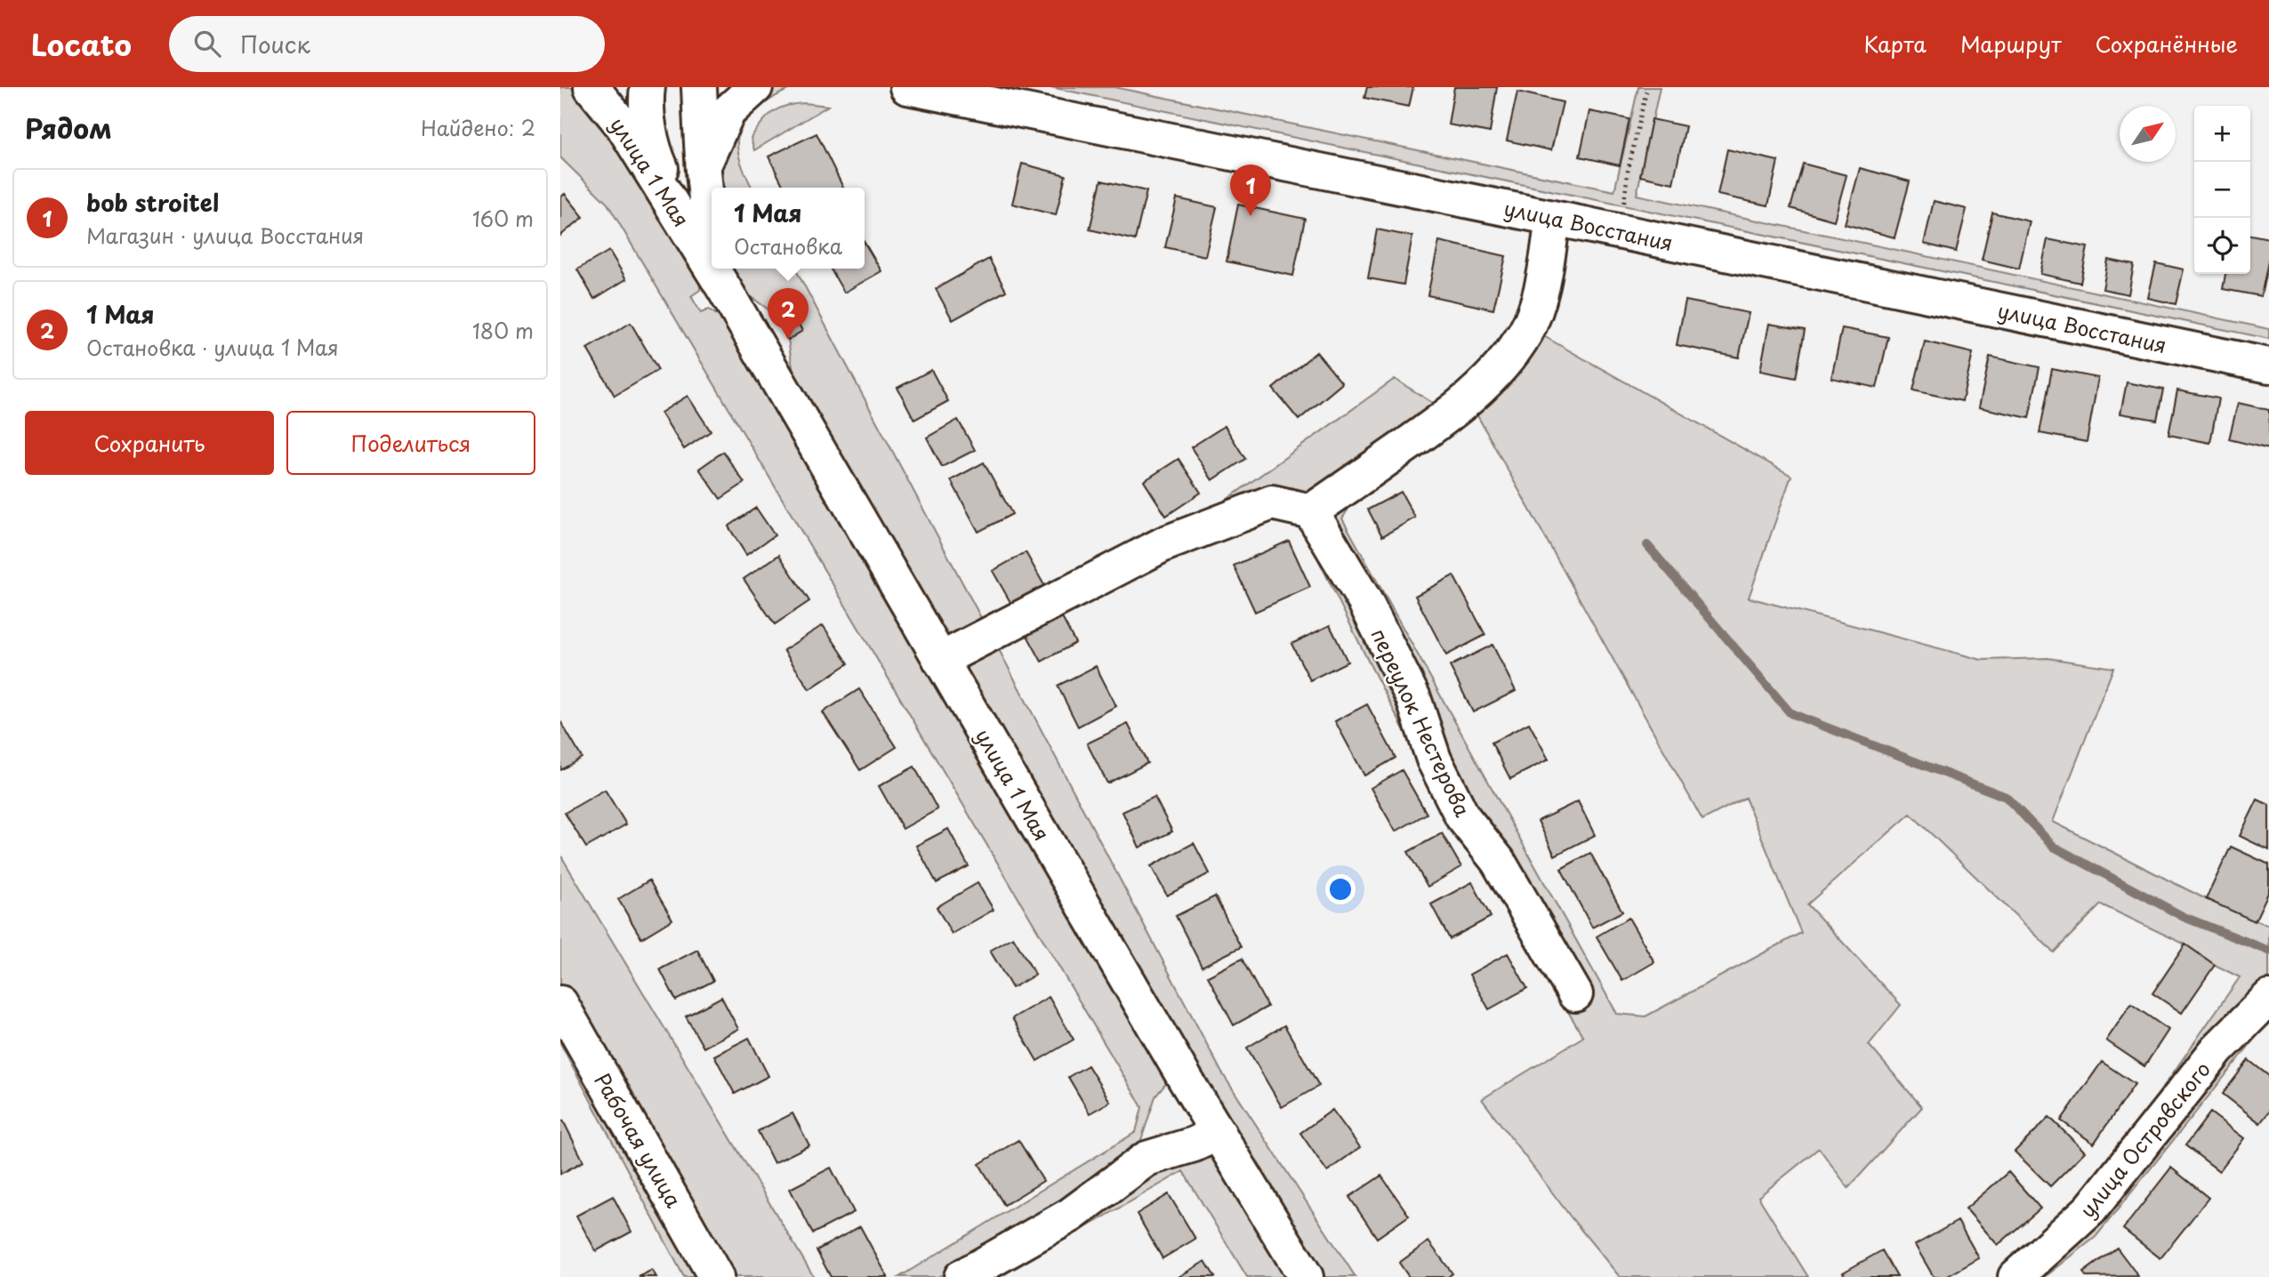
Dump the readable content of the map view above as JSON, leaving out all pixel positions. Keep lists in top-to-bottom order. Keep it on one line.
{"streets":{"street":["улица 1 Мая","улица Восстания","переулок Нестерова","улица Островского","Рабочая улица"]},"north":"top right","page":{"header":"Locato","search":"Поиск","nav":["Карта","Маршрут","Сохранённые"],"heading":["Рядом","Найдено: 2"],"map_buttons":["+","−"],"pins":["1","2"],"list":[{"mark":"1","name":"bob stroitel","note":"Магазин · улица Восстания","value":"160 m"},{"mark":"2","name":"1 Мая","note":"Остановка · улица 1 Мая","value":"180 m"}],"popup":["1 Мая","Остановка"],"buttons":["Сохранить","Поделиться"]}}
